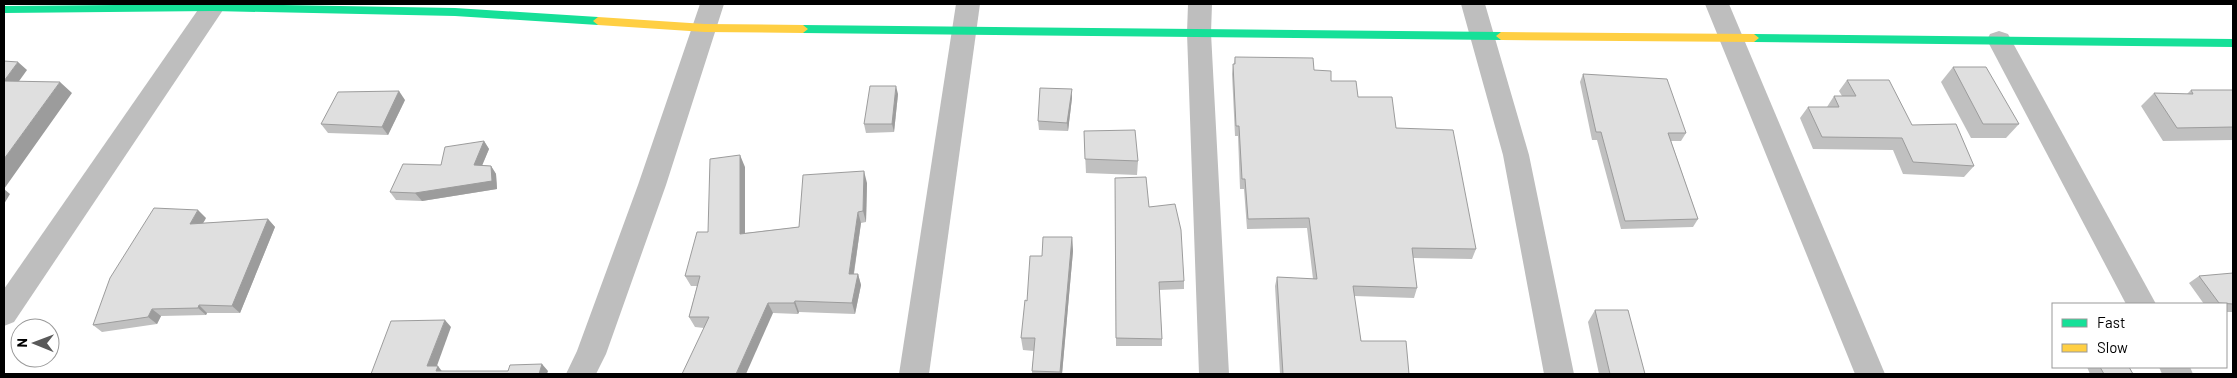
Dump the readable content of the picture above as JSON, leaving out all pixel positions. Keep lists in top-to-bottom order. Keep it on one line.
{"legend":["Fast","Slow"],"north":"left"}
